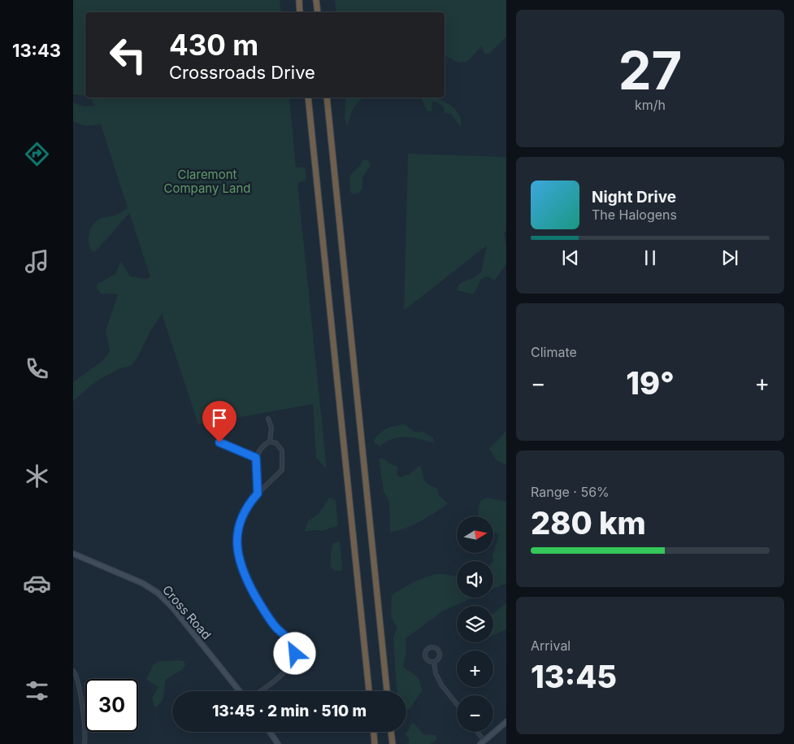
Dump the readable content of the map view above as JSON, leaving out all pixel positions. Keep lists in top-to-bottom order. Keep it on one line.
{"streets":{"street":["Cross Road"]},"parks":["Claremont Company Land"],"north":"right","page":{"tabs":"13:43","tile":[["27","km/h"],"Climate",["Range · 56%","280 km"],["Arrival","13:45"]],"turn":["430 m","Crossroads Drive"],"song":["Night Drive","The Halogens"],"heat":["−","19°","+"],"map_buttons":["+","−"],"limit":"30","trip":"13:45 · 2 min · 510 m"}}
